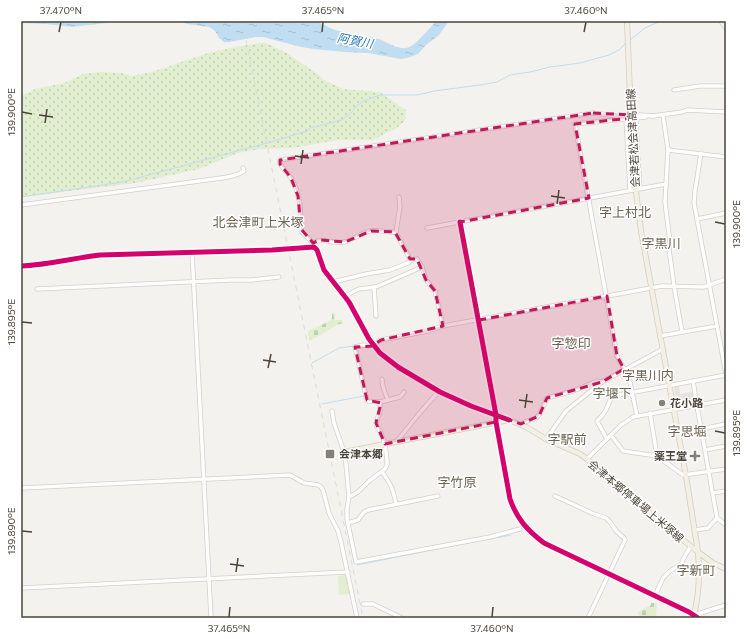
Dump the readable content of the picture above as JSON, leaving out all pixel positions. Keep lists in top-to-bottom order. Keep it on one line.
{"streets":{"main road":["会津若松会津高田線","会津本郷停車場上米塚線"]},"crossings":[["会津若松会津高田線","会津本郷停車場上米塚線"]],"districts":["字上村北","北会津町上米塚","字黒川","字惣印","字黒川内","字堰下","字思堀","字駅前","字竹原","字新町"],"water":["阿賀川"],"places":{"other":["花小路"],"transit":["会津本郷"],"health":["薬王堂"]},"coordinates":["37.470°N","37.465°N","37.460°N","139.900°E","139.895°E","139.890°E"]}
